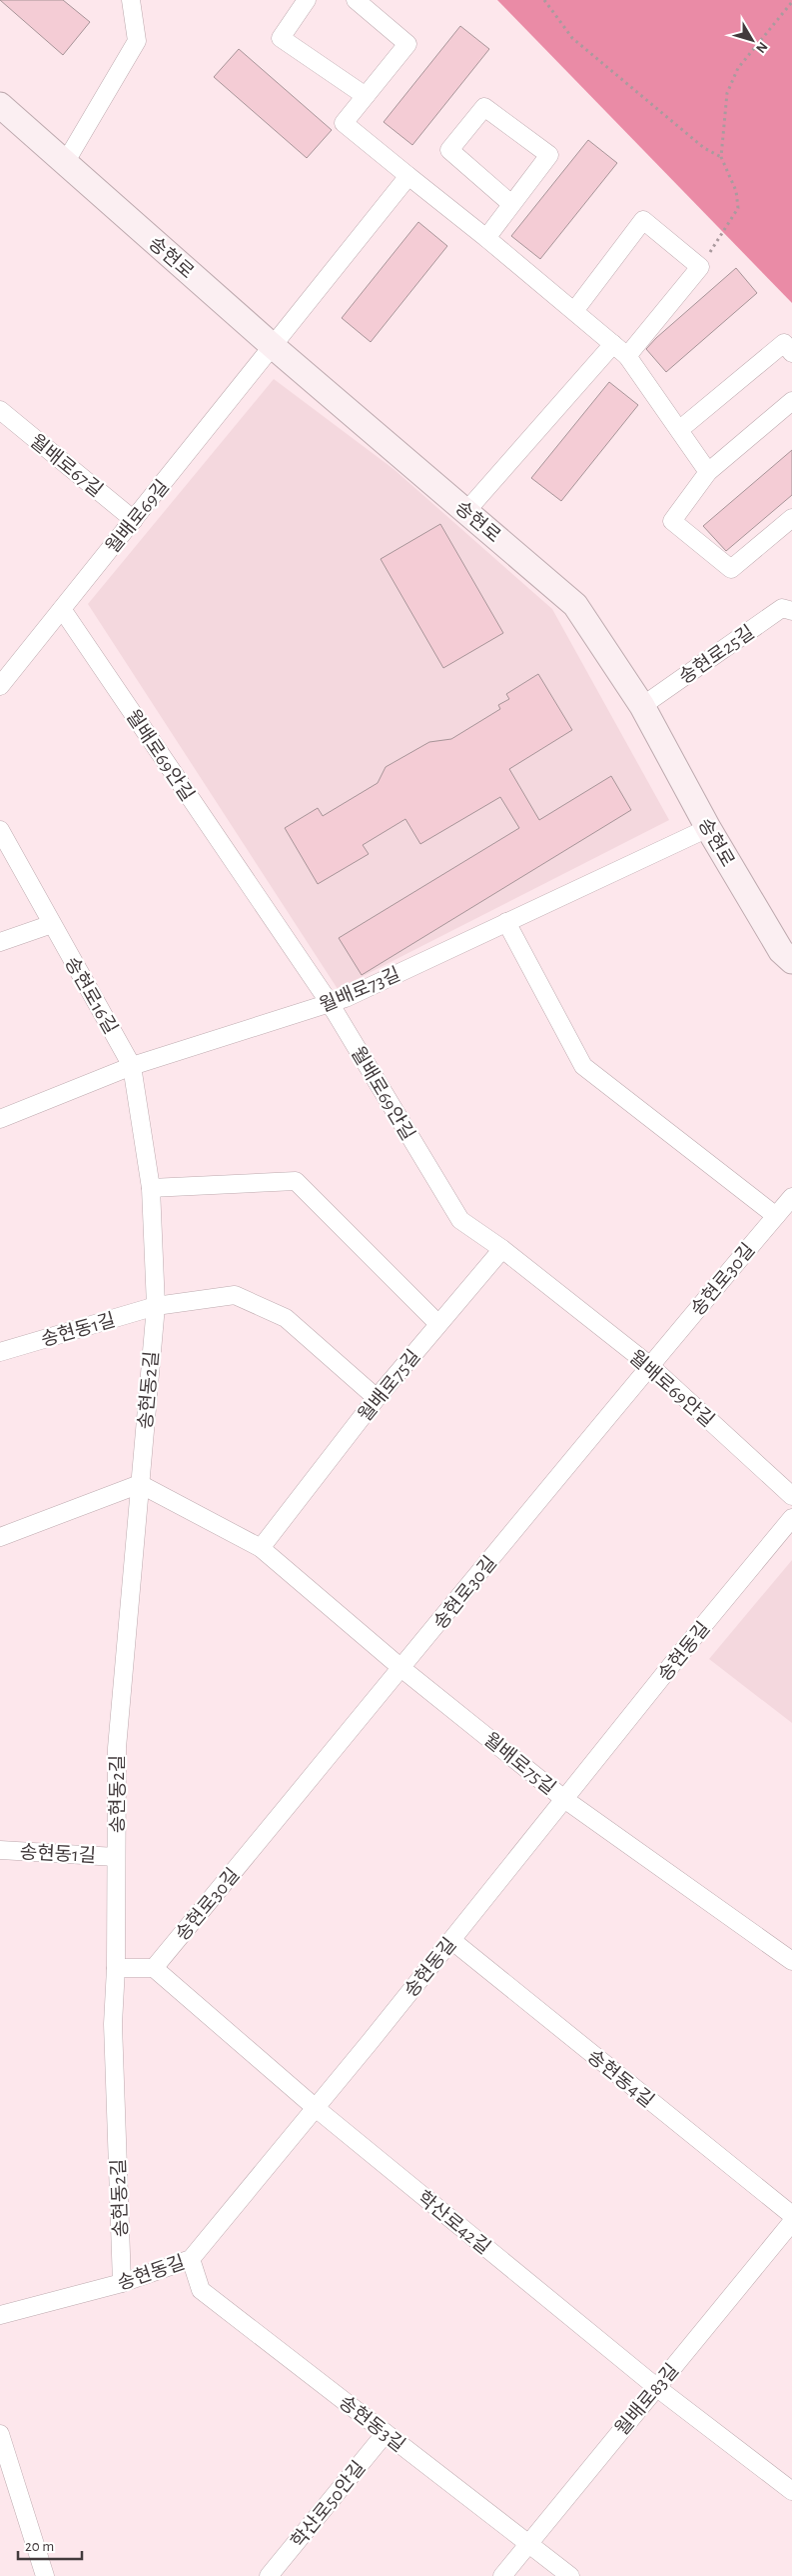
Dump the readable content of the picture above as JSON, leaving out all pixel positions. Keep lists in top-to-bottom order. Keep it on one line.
{"streets":{"main road":["송현로"],"street":["월배로67길","월배로69길","송현로25길","월배로69안길","월배로73길","송현로16길","송현로30길","송현동1길","월배로75길","송현동2길","송현동길","송현동4길","학산로42길","월배로83길","송현동3길","학산로50안길"]},"crossings":[["송현로","월배로69길"],["송현로","송현로25길"],["송현로","월배로73길"],["월배로67길","월배로69길"],["월배로69길","월배로69안길"],["월배로69안길","월배로73길"],["월배로69안길","송현로30길"],["월배로69안길","월배로75길"],["월배로73길","송현로16길"],["월배로73길","송현동2길"],["송현로16길","송현동2길"],["송현로30길","월배로75길"],["송현로30길","학산로42길"],["송현동1길","송현동2길"],["월배로75길","송현동2길"],["월배로75길","송현동길"],["송현동2길","송현동길"],["송현동길","송현동4길"],["송현동길","학산로42길"],["송현동길","송현동3길"],["학산로42길","월배로83길"],["월배로83길","송현동3길"],["송현동3길","학산로50안길"]],"scale_bar":"20 m","north":"bottom right"}
